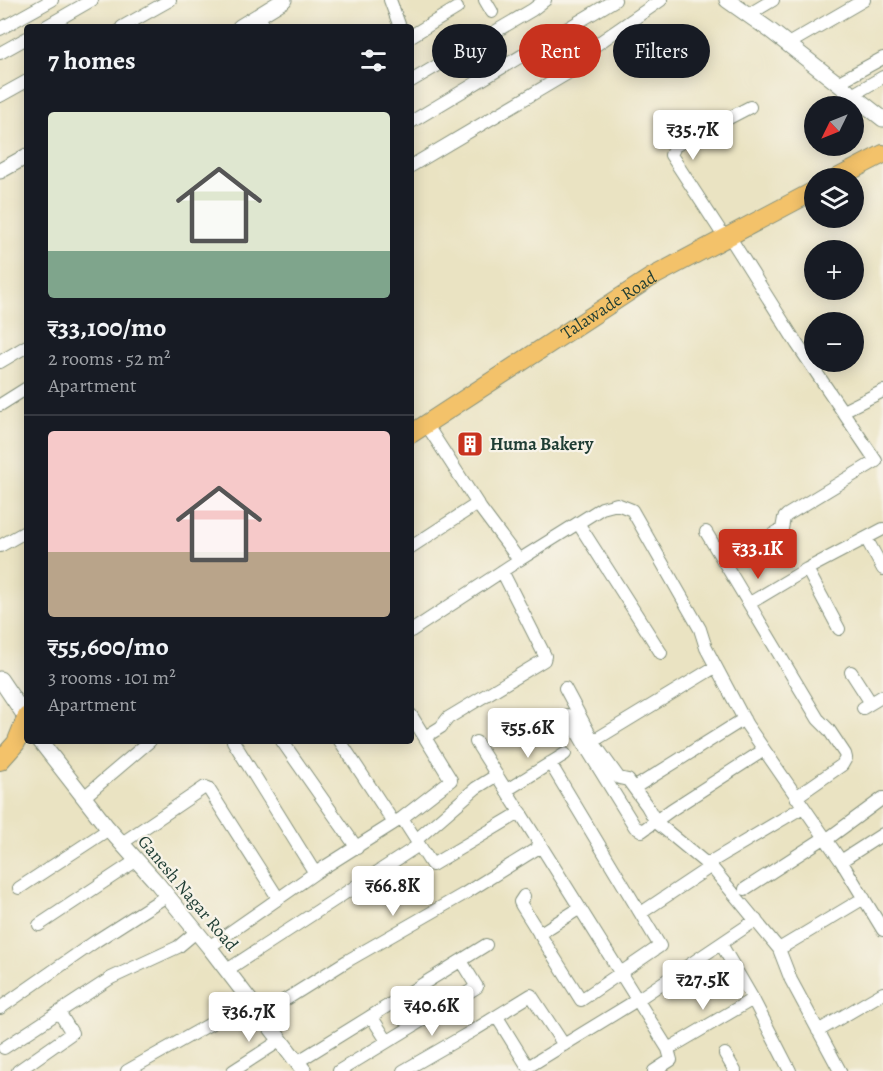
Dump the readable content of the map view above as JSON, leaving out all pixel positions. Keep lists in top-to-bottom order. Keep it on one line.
{"streets":{"main road":["Talawade Road"],"street":["Ganesh Nagar Road"]},"places":{"building":["Huma Bakery"]},"north":"bottom left","page":{"chip":["Buy","Rent","Filters"],"heading":"7 homes","map_buttons":["+","−"],"list":[{"name":"₹33,100/mo","note":"2 rooms · 52 m² · Apartment"},{"name":"₹55,600/mo","note":"3 rooms · 101 m² · Apartment"}],"price":["₹35.7K","₹33.1K","₹55.6K","₹66.8K","₹27.5K","₹40.6K","₹36.7K"]}}
